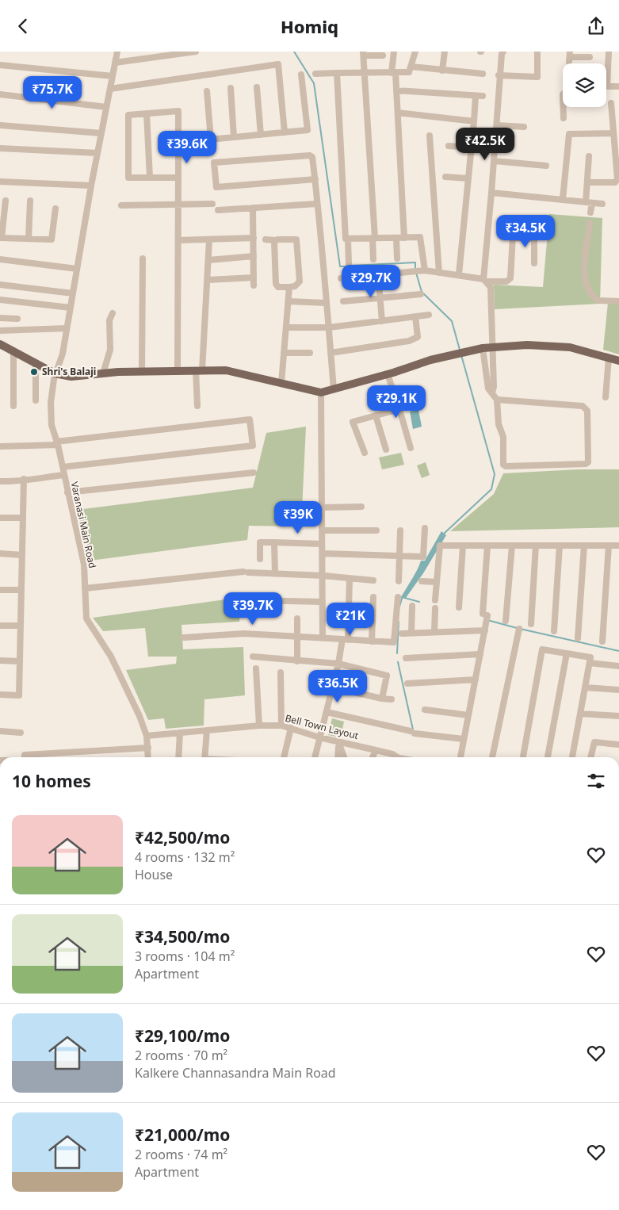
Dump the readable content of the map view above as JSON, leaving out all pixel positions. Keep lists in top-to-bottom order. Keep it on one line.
{"streets":{"street":["Varanasi Main Road","Bell Town Layout"]},"crossings":[["Varanasi Main Road","Bell Town Layout"]],"places":["Shri's Balaji"],"page":{"header":"Homiq","price":["₹75.7K","₹42.5K","₹39.6K","₹34.5K","₹29.7K","₹29.1K","₹39K","₹39.7K","₹21K","₹36.5K"],"heading":"10 homes","list":[{"name":"₹42,500/mo","note":"4 rooms · 132 m² · House"},{"name":"₹34,500/mo","note":"3 rooms · 104 m² · Apartment"},{"name":"₹29,100/mo","note":"2 rooms · 70 m² · Kalkere Channasandra Main Road"},{"name":"₹21,000/mo","note":"2 rooms · 74 m² · Apartment"}]}}
